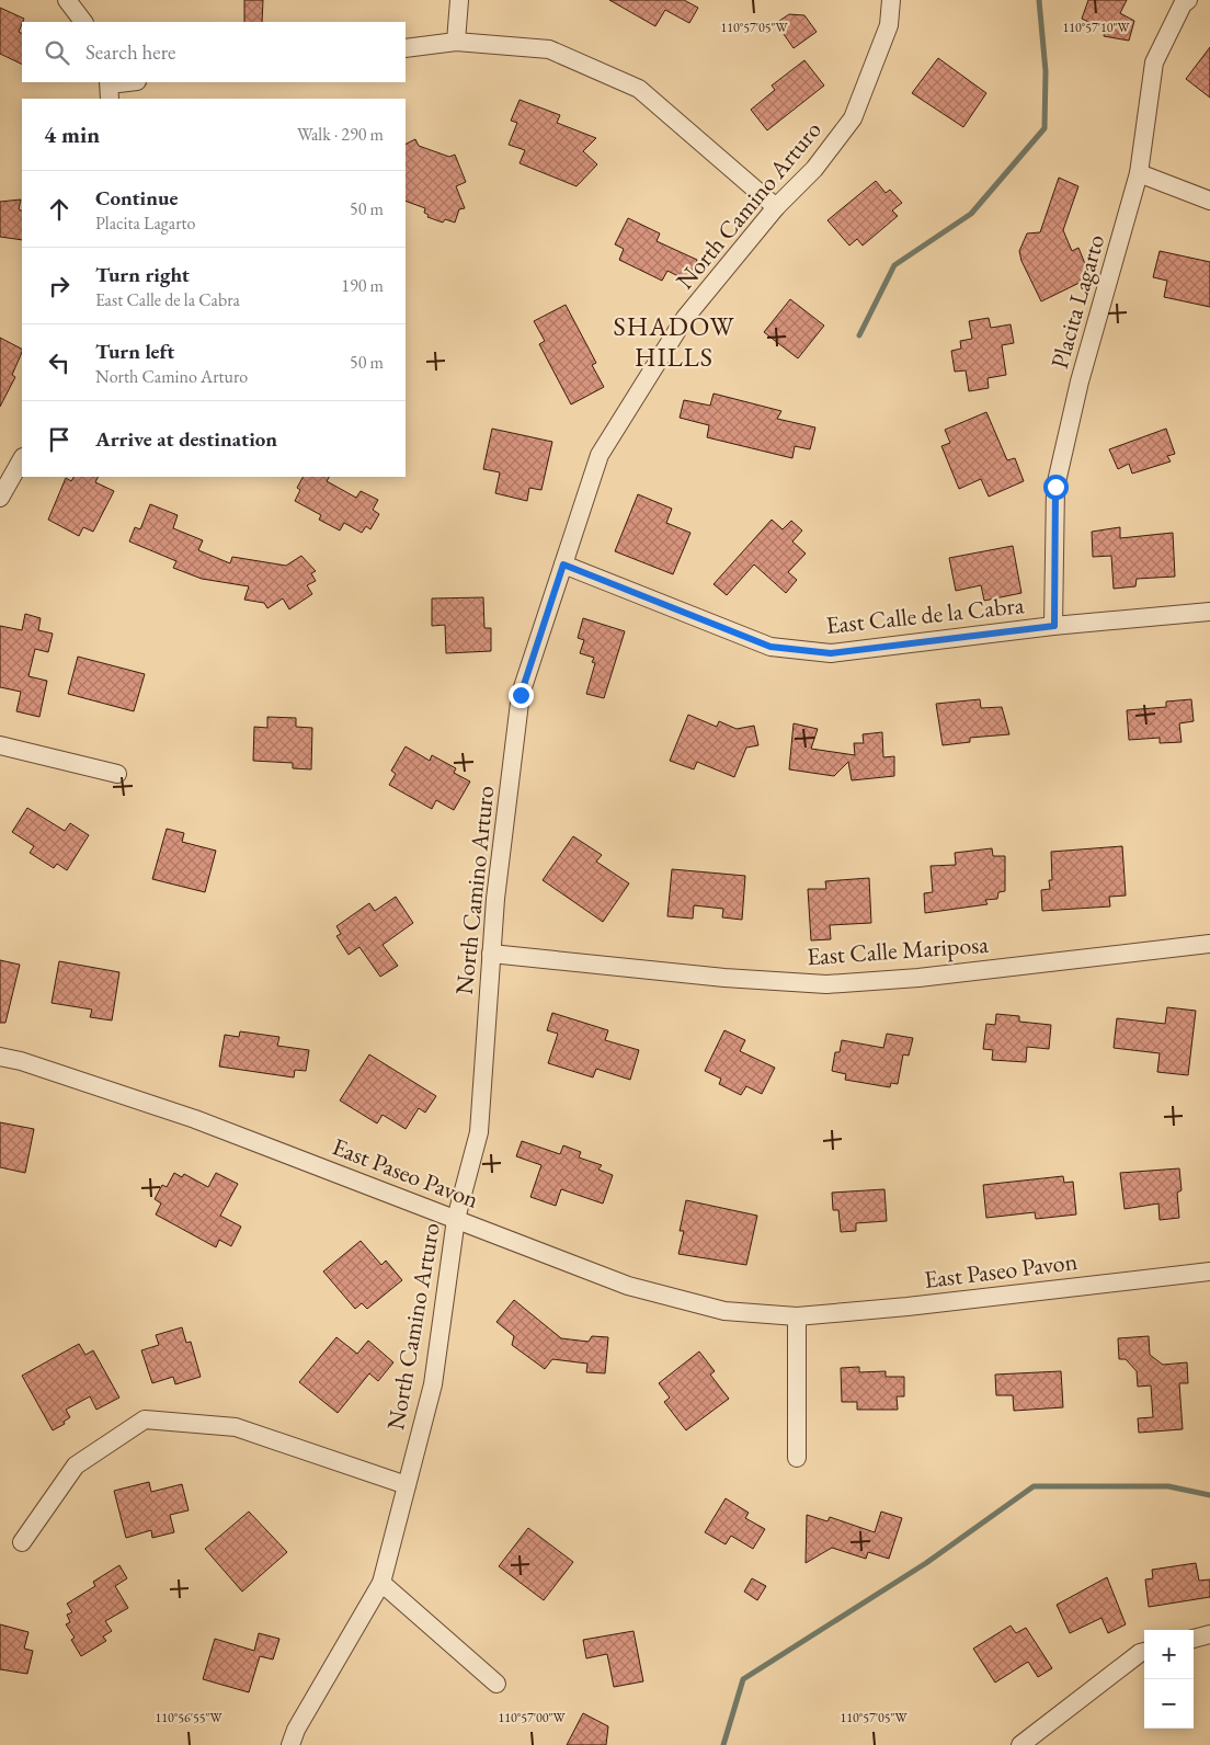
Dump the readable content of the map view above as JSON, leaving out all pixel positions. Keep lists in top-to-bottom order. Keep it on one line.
{"streets":{"street":["North Camino Arturo","Placita Lagarto","East Calle de la Cabra","East Calle Mariposa","East Paseo Pavon"]},"crossings":[["North Camino Arturo","East Calle de la Cabra"],["North Camino Arturo","East Calle Mariposa"],["North Camino Arturo","East Paseo Pavon"],["Placita Lagarto","East Calle de la Cabra"]],"districts":["SHADOW HILLS"],"page":{"search":"Search here","heading":["4 min","Walk · 290 m"],"list":[["Continue","Placita Lagarto","50 m"],["Turn right","East Calle de la Cabra","190 m"],["Turn left","North Camino Arturo","50 m"],"Arrive at destination"],"map_buttons":["+","−"]},"coordinates":["110°57'05\"W","110°57'10\"W","110°56'55\"W","110°57'00\"W"]}
